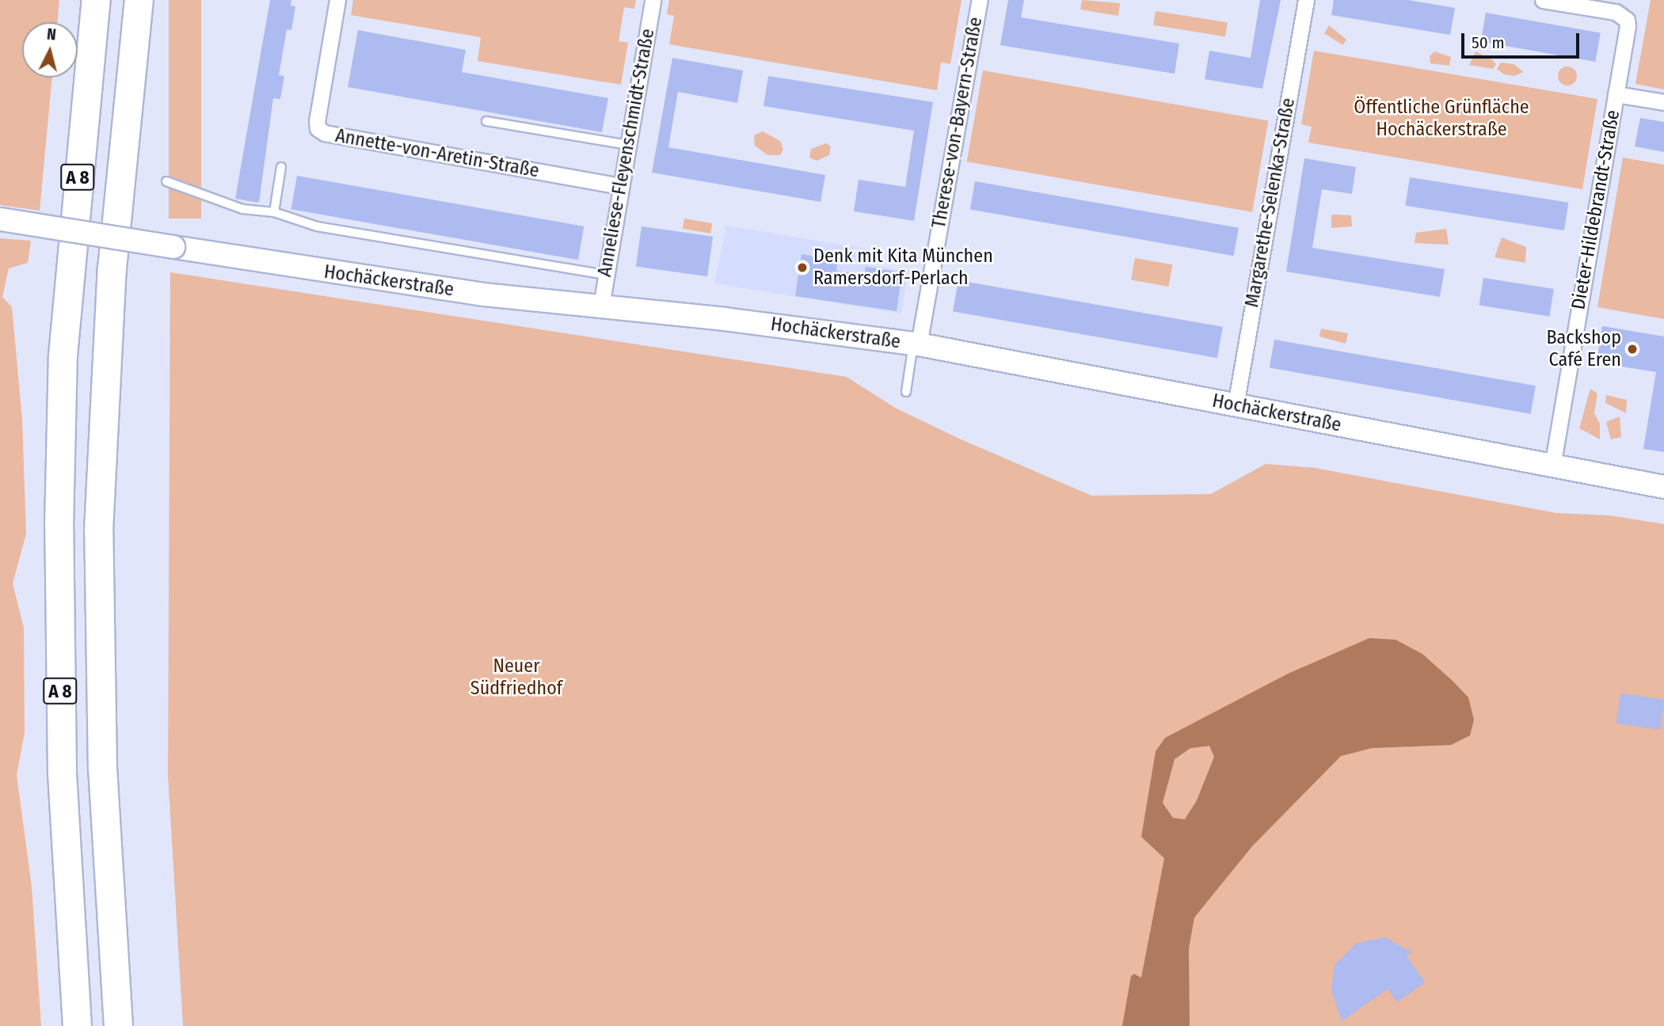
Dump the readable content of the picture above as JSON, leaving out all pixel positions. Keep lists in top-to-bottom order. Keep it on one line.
{"streets":{"highway":["A 8"],"street":["Therese-von-Bayern-Straße","Anneliese-Fleyenschmidt-Straße","Annette-von-Aretin-Straße","Margarethe-Selenka-Straße","Dieter-Hildebrandt-Straße","Hochäckerstraße"]},"crossings":[["Therese-von-Bayern-Straße","Hochäckerstraße"],["Anneliese-Fleyenschmidt-Straße","Annette-von-Aretin-Straße"],["Anneliese-Fleyenschmidt-Straße","Hochäckerstraße"],["Margarethe-Selenka-Straße","Hochäckerstraße"],["Dieter-Hildebrandt-Straße","Hochäckerstraße"]],"parks":["Öffentliche Grünfläche Hochäckerstraße","Neuer Südfriedhof"],"places":["Denk mit Kita München Ramersdorf-Perlach","Backshop Café Eren"],"scale_bar":"50 m","north":"top"}
